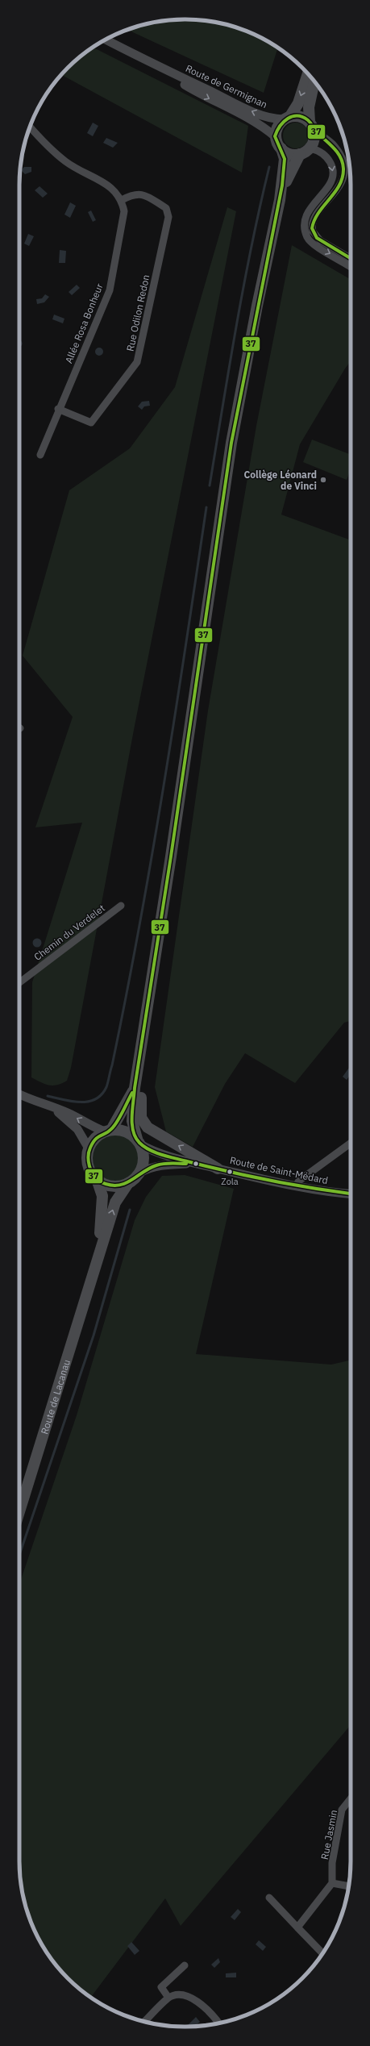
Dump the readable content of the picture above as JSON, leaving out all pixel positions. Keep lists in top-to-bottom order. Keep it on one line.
{"streets":{"main road":["Route de Lacanau"],"street":["Route de Germignan","Rue Odilon Redon","Allée Rosa Bonheur","Chemin du Verdelet","Route de Saint-Médard","Rue Jasmin"]},"crossings":[["Rue Odilon Redon","Allée Rosa Bonheur"],["Route de Saint-Médard","Route de Lacanau"]],"places":["Collège Léonard de Vinci","Zola"],"lines":["transit line 37"]}
